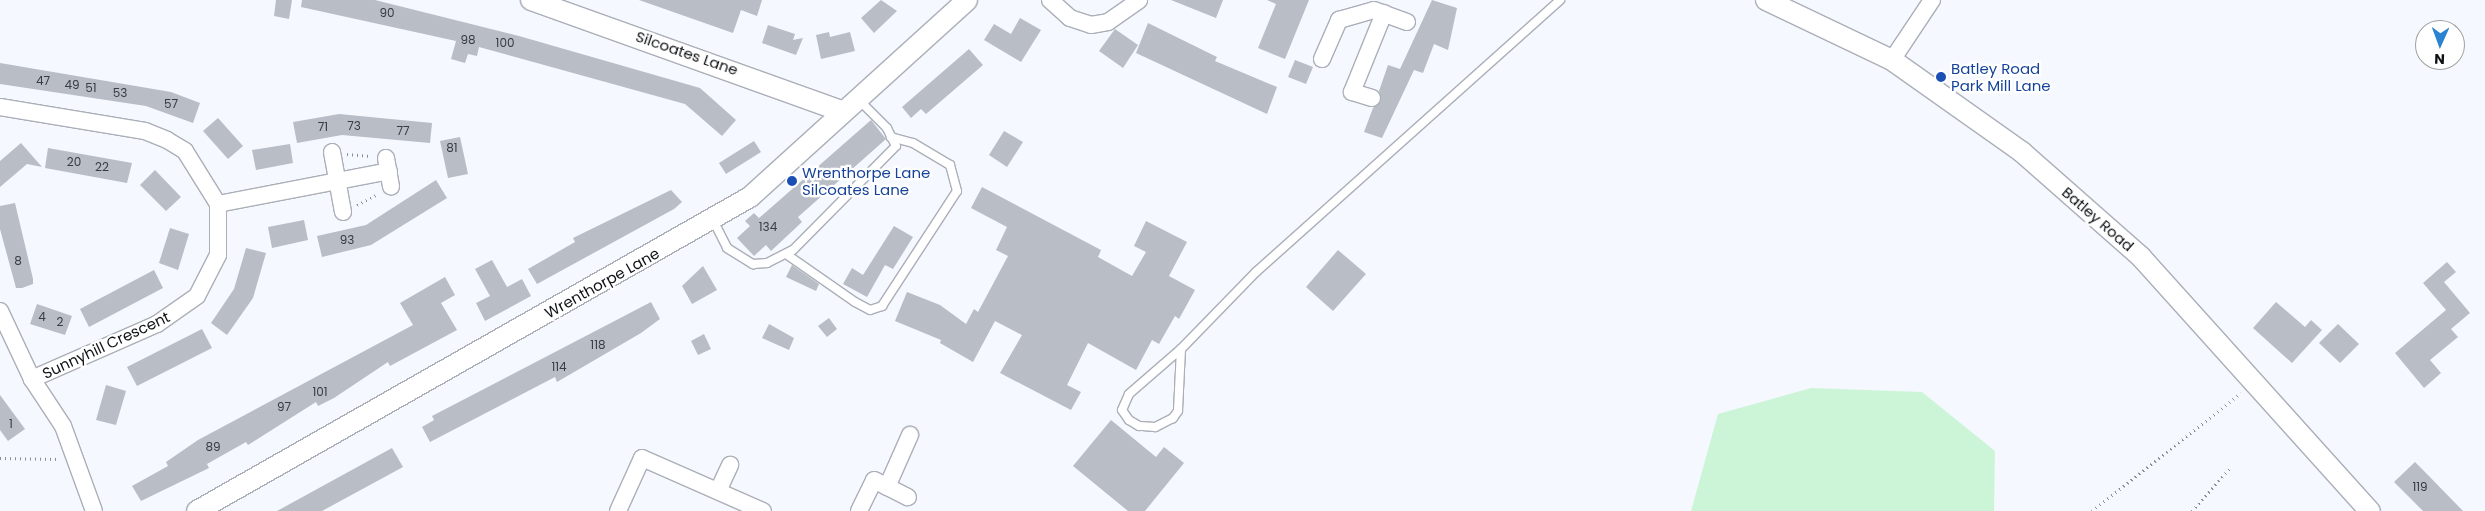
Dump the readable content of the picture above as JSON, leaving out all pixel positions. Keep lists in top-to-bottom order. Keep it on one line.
{"streets":{"street":["Silcoates Lane","Batley Road","Wrenthorpe Lane","Sunnyhill Crescent"]},"crossings":[["Silcoates Lane","Wrenthorpe Lane"]],"places":["Batley Road Park Mill Lane","Wrenthorpe Lane Silcoates Lane"],"house_numbers":["90","98","100","47","49","51","53","57","73","71","77","81","20","22","134","93","8","4","2","118","114","101","97","1","89","119"],"north":"bottom"}
